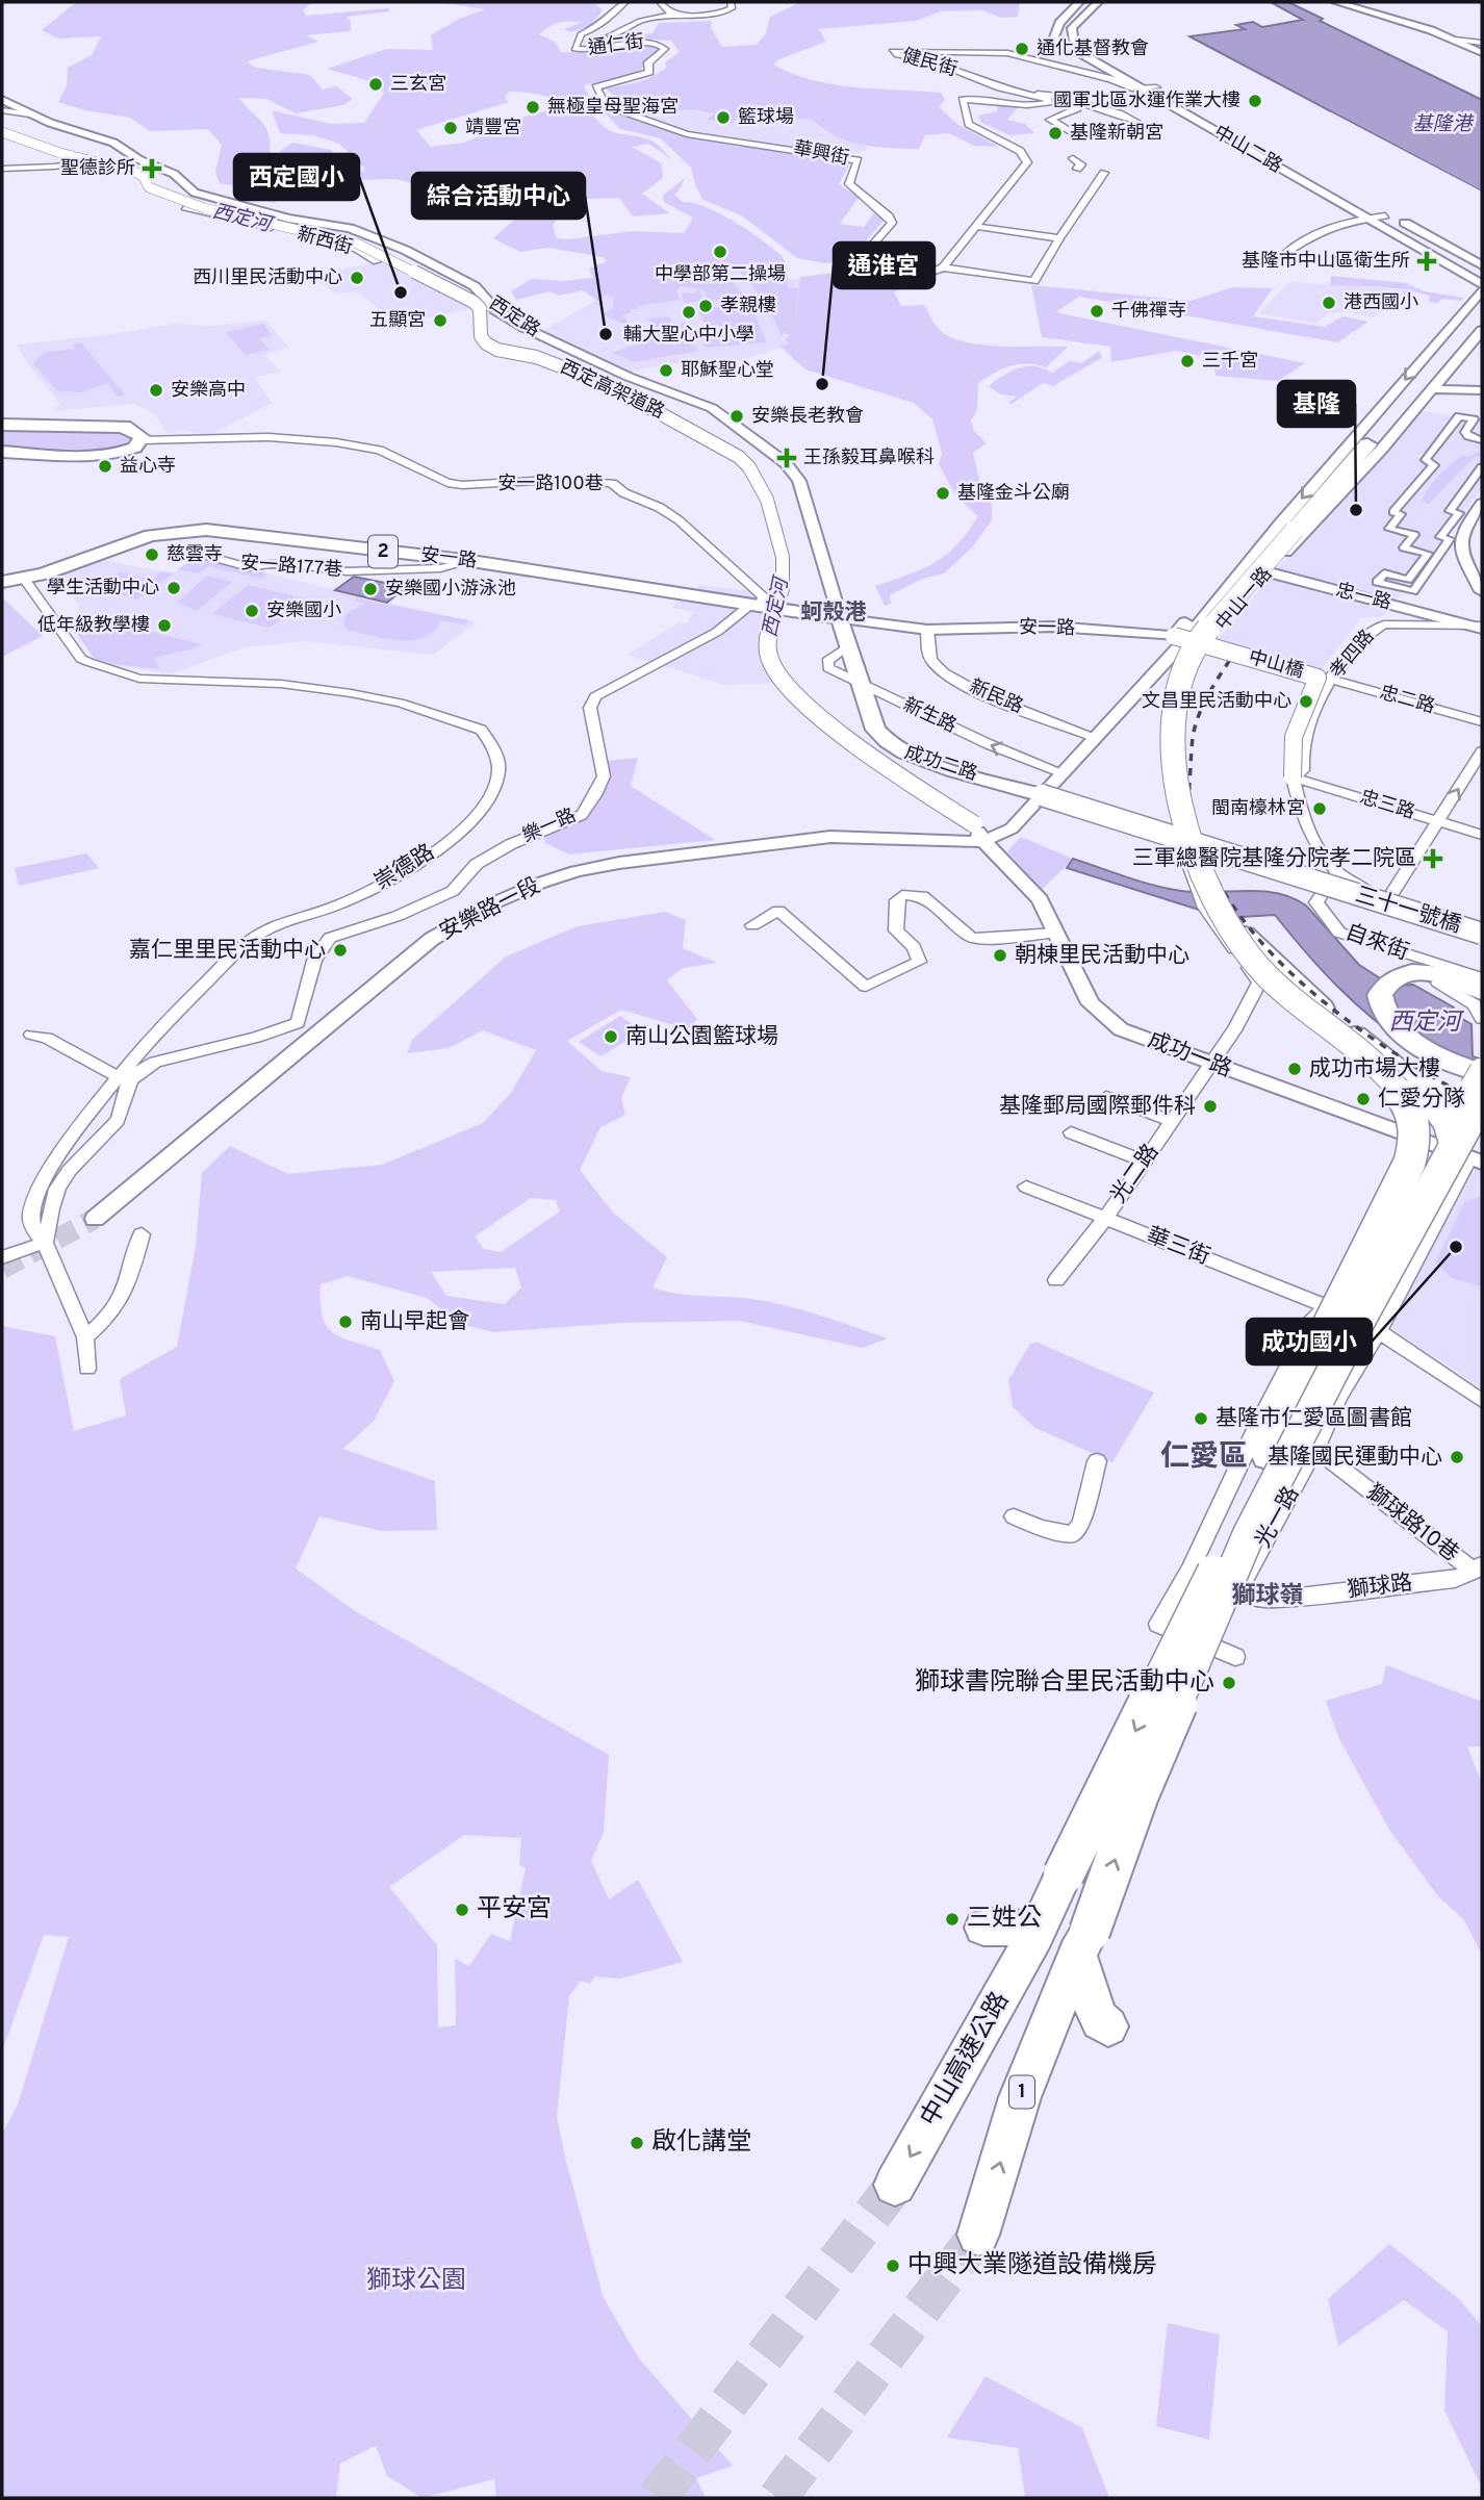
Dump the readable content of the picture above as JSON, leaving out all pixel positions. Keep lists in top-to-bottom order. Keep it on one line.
{"streets":{"highway":["中山高速公路","1"],"main road":["2","安一路","成功二路","三十一號橋"],"street":["通仁街","健民街","中山二路","華興街","新西街","西定路","西定高架道路","安一路100巷","安一路177巷","忠一路","中山一路","孝四路","中山橋","新民路","忠二路","新生路","忠三路","樂一路","崇德路","安樂路一段","自來街","成功一路","光二路","華三街","光一路","獅球路10巷","獅球路"]},"crossings":[["通仁街","華興街"],["健民街","中山二路"],["新西街","西定路"],["西定路","安一路"],["西定路","成功二路"],["西定高架道路","中山一路"],["西定高架道路","安樂路一段"],["西定高架道路","成功一路"],["安一路100巷","安一路"],["安一路100巷","樂一路"],["安一路","安一路177巷"],["安一路","中山橋"],["安一路","新民路"],["安一路","成功二路"],["安一路","樂一路"],["安一路","崇德路"],["忠一路","中山一路"],["忠一路","孝四路"],["中山一路","新民路"],["中山一路","新生路"],["中山一路","成功二路"],["中山一路","安樂路一段"],["中山一路","三十一號橋"],["中山一路","成功一路"],["孝四路","中山橋"],["孝四路","忠二路"],["孝四路","忠三路"],["中山橋","忠三路"],["新生路","成功二路"],["成功二路","三十一號橋"],["安樂路一段","成功一路"],["成功一路","光二路"],["成功一路","光一路"],["光二路","華三街"],["光一路","獅球路10巷"],["光一路","獅球路"],["獅球路10巷","獅球路"]],"one_way":["新生路"],"districts":["蚵殼港","仁愛區","獅球嶺"],"water":["基隆港","西定河"],"parks":["獅球公園"],"places":{"other":["通化基督教會","三玄宮","國軍北區水運作業大樓","無極皇母聖海宮","籃球場","靖豐宮","基隆新朝宮","中學部第二操場","西川里民活動中心","西定國小","港西國小","孝親樓","千佛禪寺","輔大聖心中小學","五顯宮","綜合活動中心","三千宮","耶穌聖心堂","通淮宮","安樂高中","安樂長老教會","益心寺","基隆金斗公廟","基隆","慈雲寺","學生活動中心","安樂國小游泳池","安樂國小","低年級教學樓","文昌里民活動中心","閩南檺林宮","嘉仁里里民活動中心","朝棟里民活動中心","南山公園籃球場","成功市場大樓","仁愛分隊","基隆郵局國際郵件科","成功國小","南山早起會","基隆市仁愛區圖書館","基隆國民運動中心","獅球書院聯合里民活動中心","平安宮","三姓公","啟化講堂","中興大業隧道設備機房"],"health":["聖德診所","基隆市中山區衛生所","王孫毅耳鼻喉科","三軍總醫院基隆分院孝二院區"]}}
